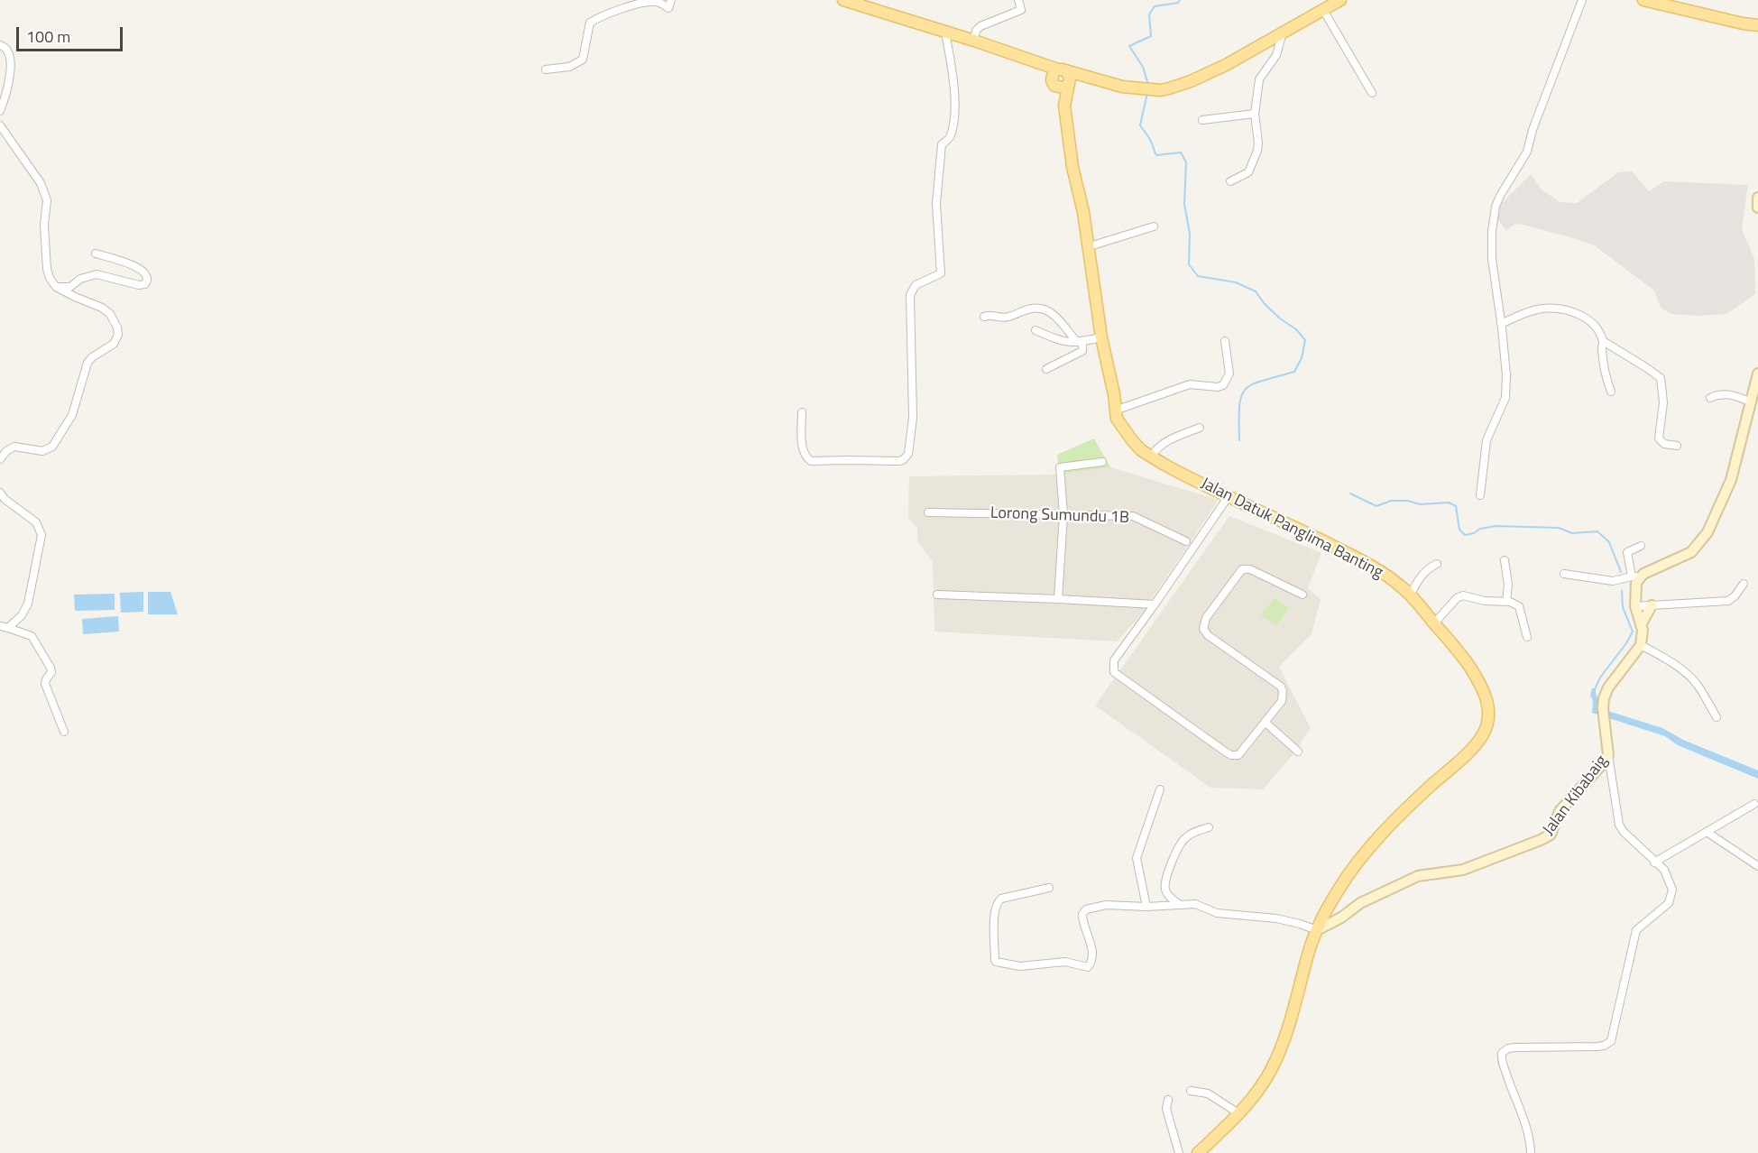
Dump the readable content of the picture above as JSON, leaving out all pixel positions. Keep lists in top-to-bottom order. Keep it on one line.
{"streets":{"main road":["Jalan Datuk Panglima Banting"],"street":["Lorong Sumundu 1B","Jalan Kibabaig"]},"crossings":[["Jalan Datuk Panglima Banting","Jalan Kibabaig"]],"scale_bar":"100 m"}
